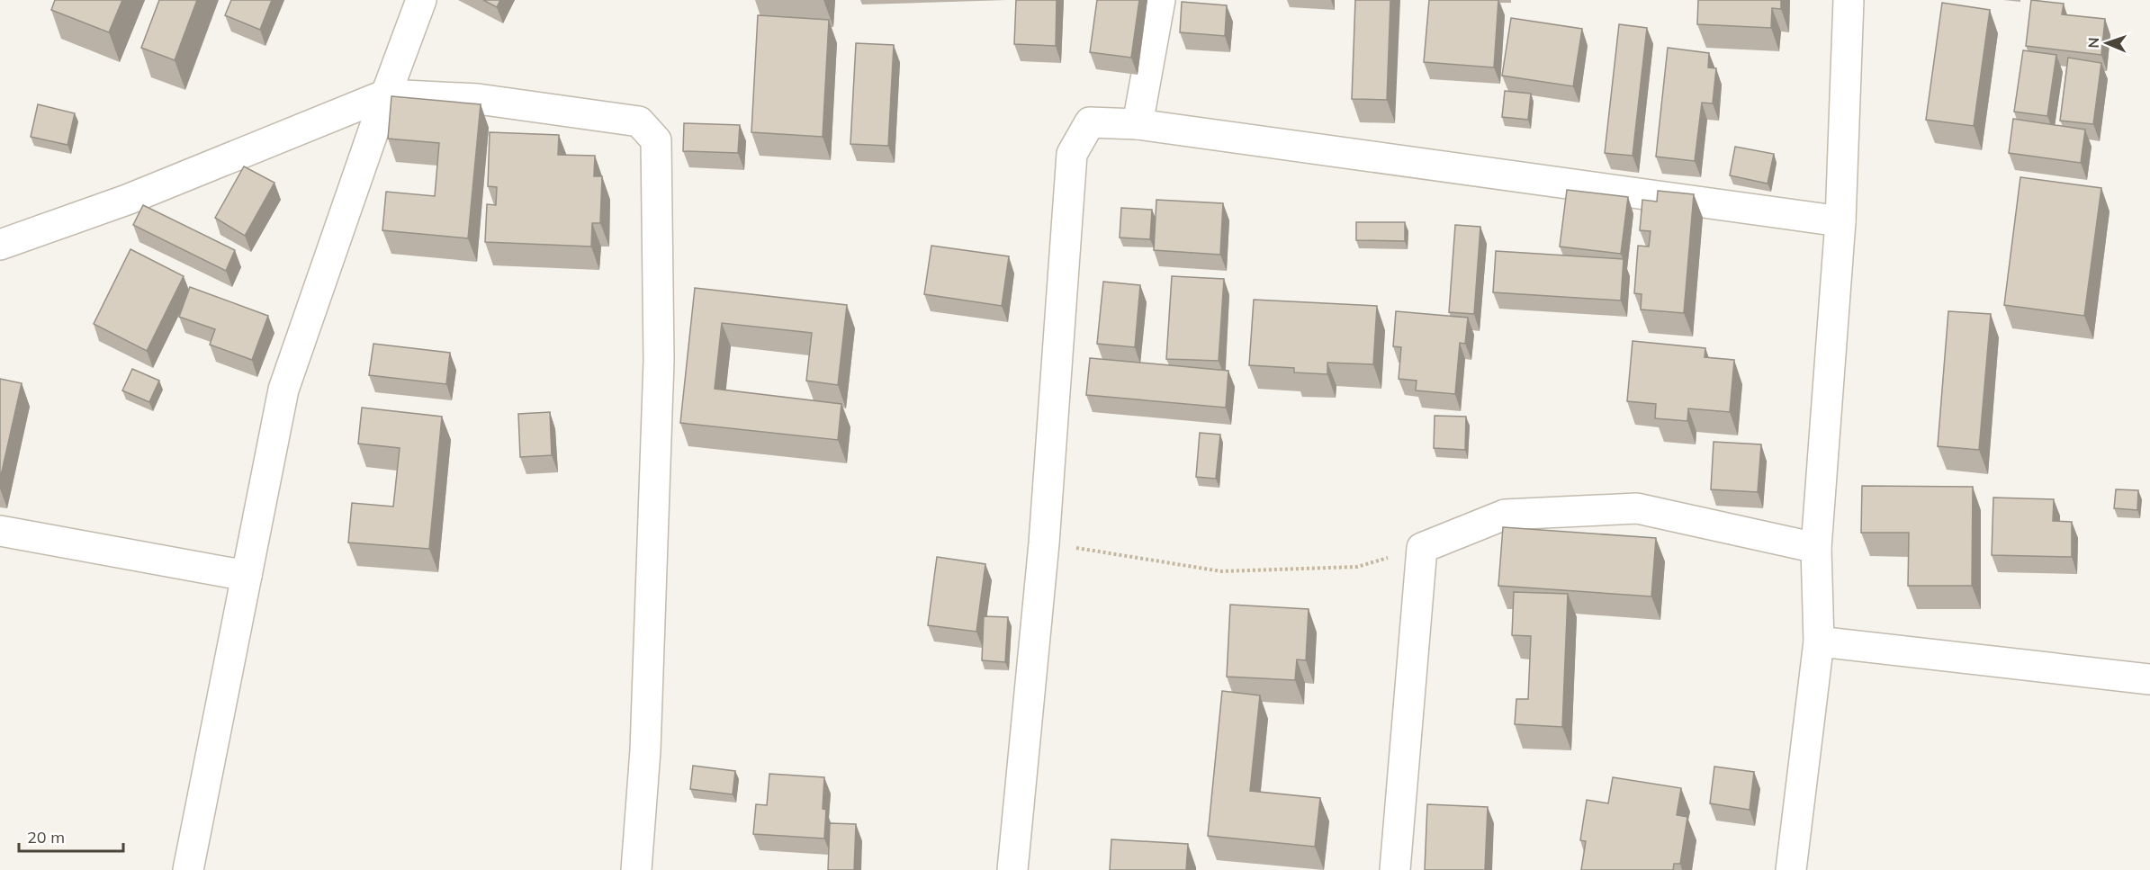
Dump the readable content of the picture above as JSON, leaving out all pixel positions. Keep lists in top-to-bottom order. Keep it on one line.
{"scale_bar":"20 m","north":"left"}
